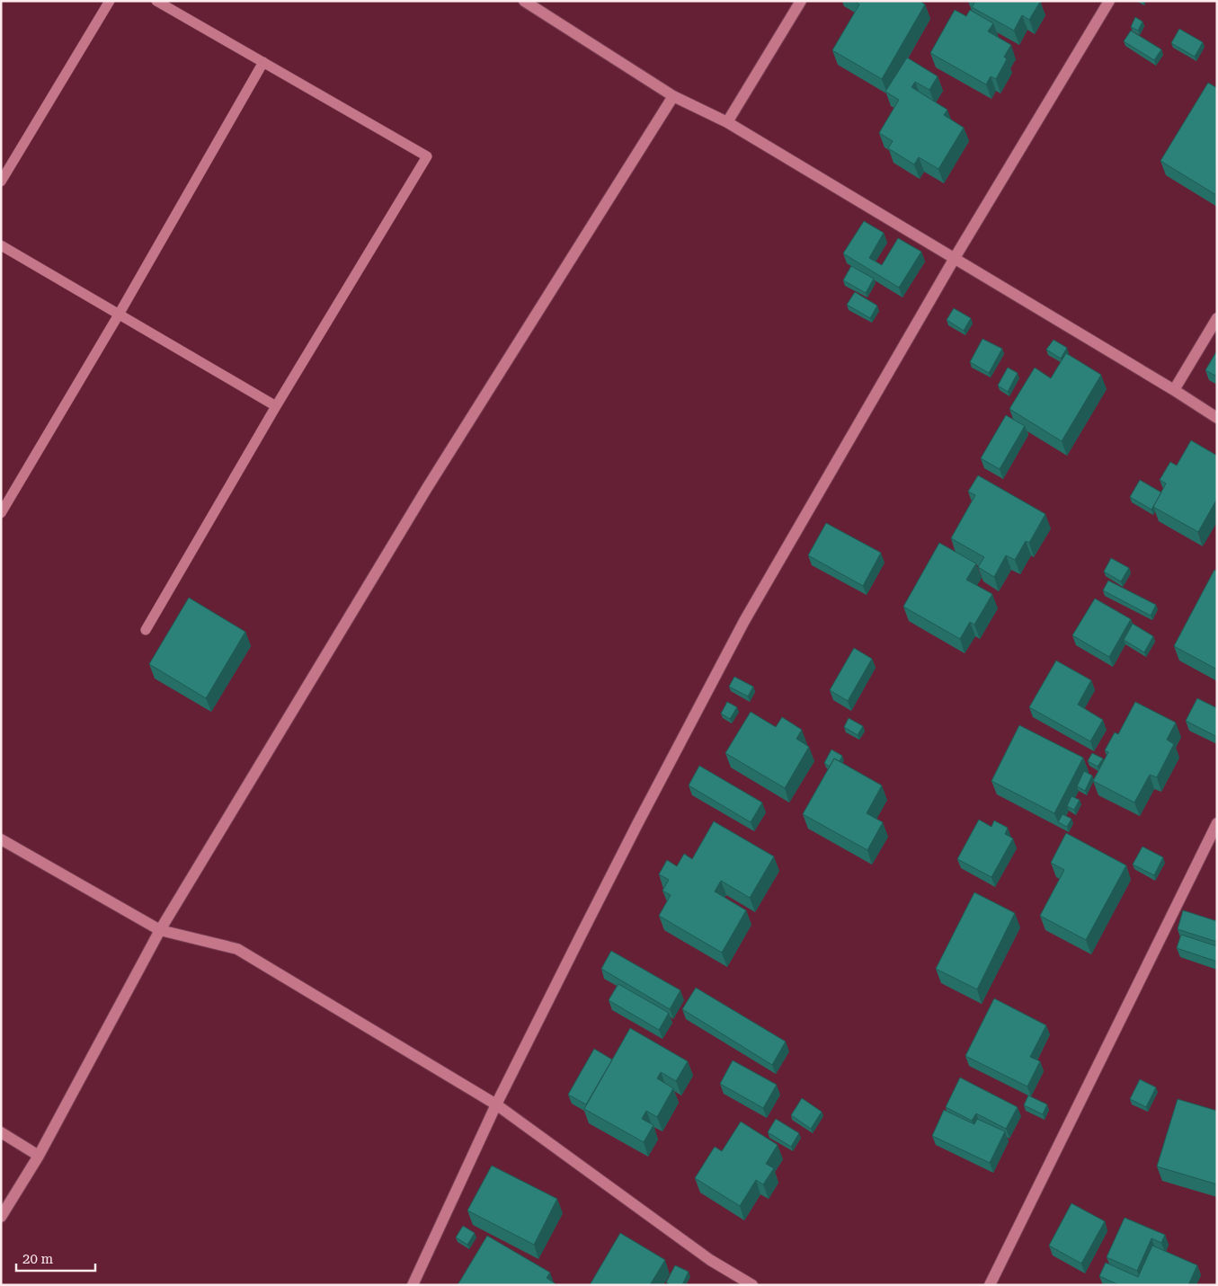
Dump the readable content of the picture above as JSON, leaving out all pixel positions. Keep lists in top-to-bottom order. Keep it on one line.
{"scale_bar":"20 m"}
